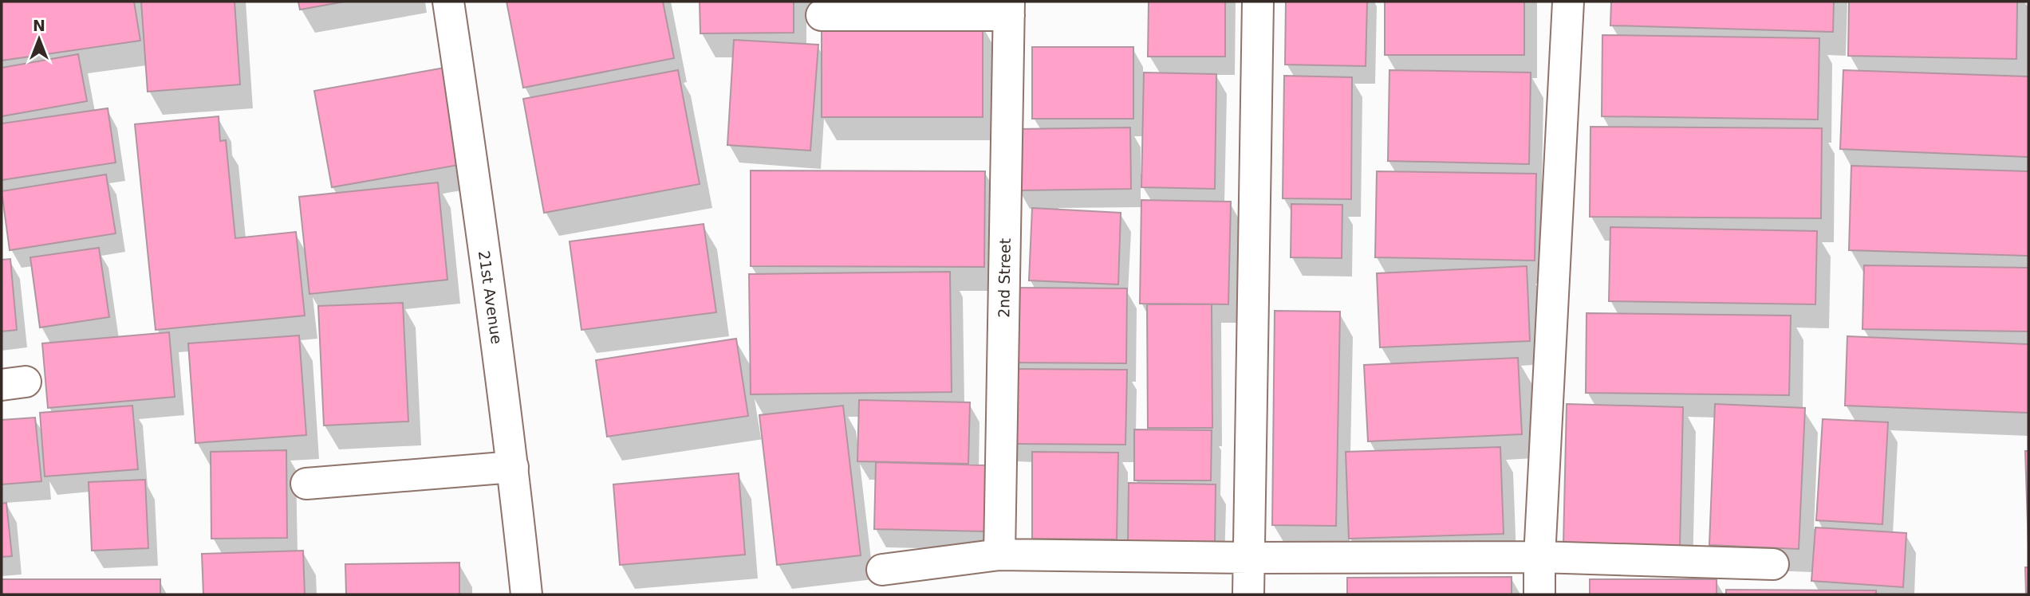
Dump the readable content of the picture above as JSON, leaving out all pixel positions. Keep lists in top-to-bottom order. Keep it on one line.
{"streets":{"street":["2nd Street","21st Avenue"]},"north":"top"}
